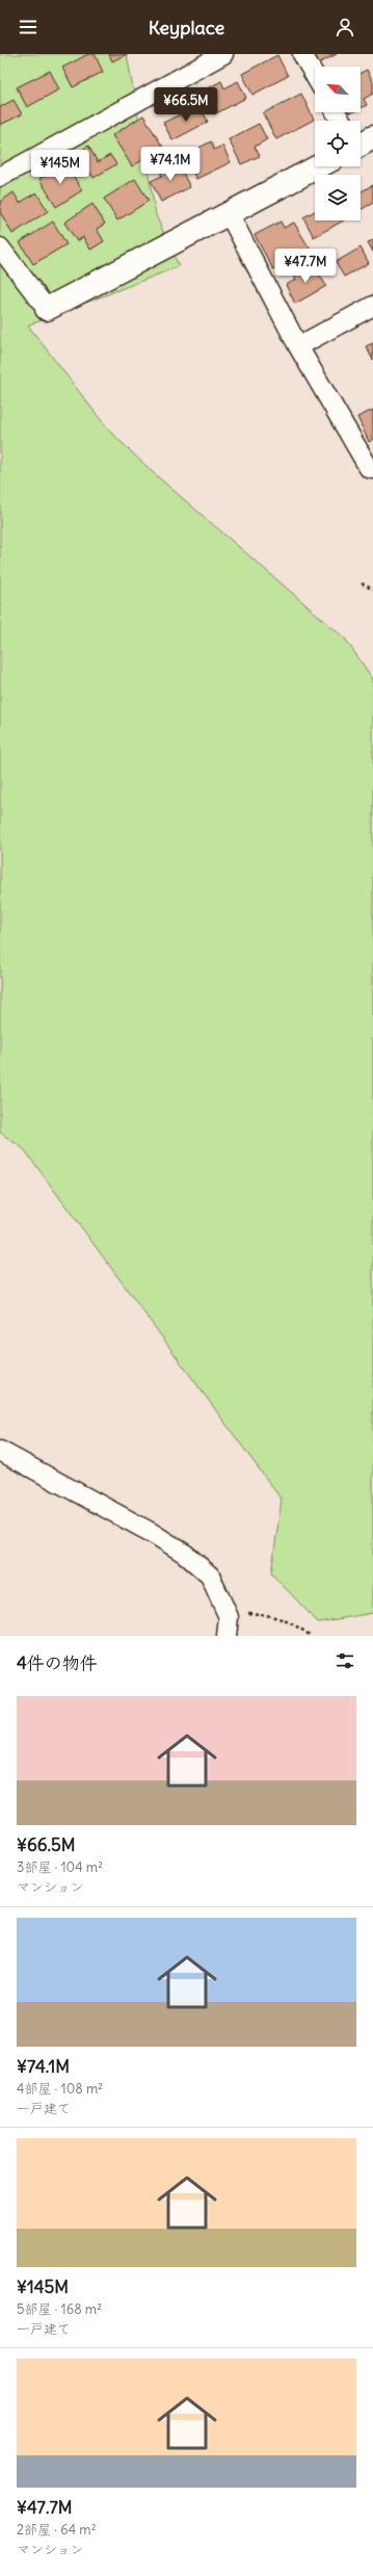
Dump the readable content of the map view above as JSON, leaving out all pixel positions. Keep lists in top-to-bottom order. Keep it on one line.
{"north":"top left","page":{"header":"Keyplace","price":["¥66.5M","¥74.1M","¥145M","¥47.7M"],"heading":"4件の物件","list":[{"name":"¥66.5M","note":"3部屋 · 104 m² · マンション"},{"name":"¥74.1M","note":"4部屋 · 108 m² · 一戸建て"},{"name":"¥145M","note":"5部屋 · 168 m² · 一戸建て"},{"name":"¥47.7M","note":"2部屋 · 64 m² · マンション"}]}}
